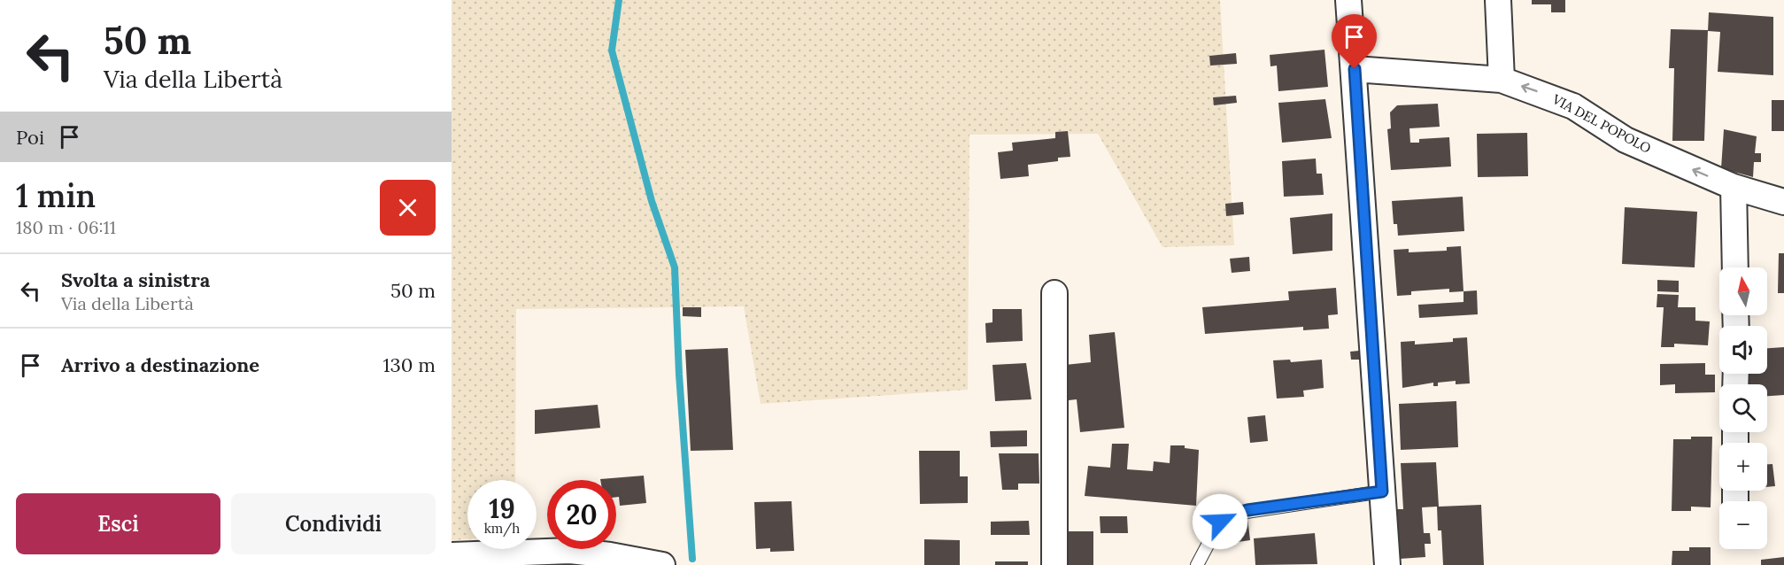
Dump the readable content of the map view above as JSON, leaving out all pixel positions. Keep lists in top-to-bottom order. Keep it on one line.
{"streets":{"street":["VIA DEL POPOLO"]},"one_way":["VIA DEL POPOLO"],"north":"top","page":{"turn":["50 m","Via della Libertà"],"then":"Poi","heading":["1 min","180 m · 06:11"],"list":[{"name":"Svolta a sinistra","note":"Via della Libertà","value":"50 m"},{"name":"Arrivo a destinazione","value":"130 m"}],"map_buttons":["+","−"],"speed":"19 km/h","limit":"20","buttons":["Esci","Condividi"]}}
